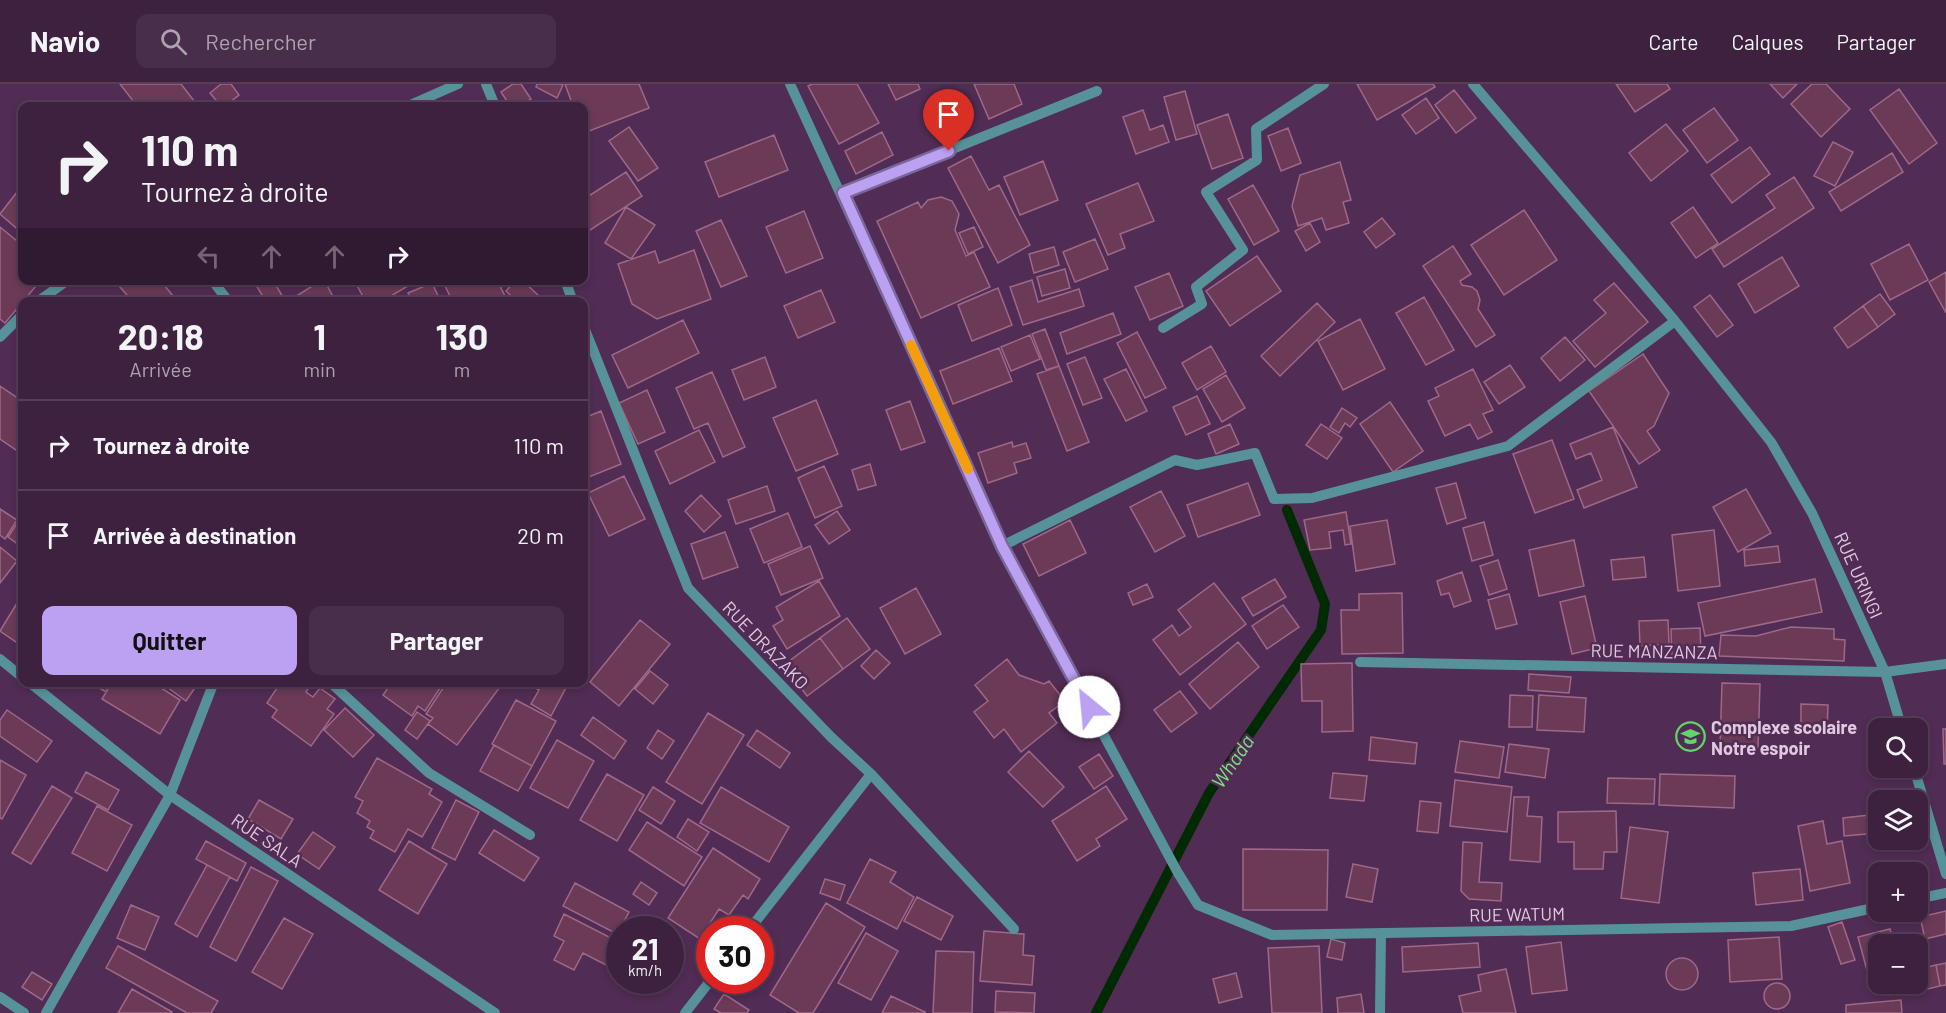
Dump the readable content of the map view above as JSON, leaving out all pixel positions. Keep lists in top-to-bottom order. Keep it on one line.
{"streets":{"street":["RUE URINGI","RUE DRAZAKO","RUE MANZANZA","RUE SALA","RUE WATUM"]},"crossings":[["RUE URINGI","RUE MANZANZA"]],"water":["Whada"],"places":{"school or university":["Complexe scolaire Notre espoir"]},"page":{"header":"Navio","search":"Rechercher","nav":["Carte","Calques","Partager"],"turn":["110 m","Tournez à droite"],"eta":["20:18","Arrivée","1","min","130","m"],"list":[{"name":"Tournez à droite","value":"110 m"},{"name":"Arrivée à destination","value":"20 m"}],"buttons":["Quitter","Partager"],"map_buttons":["+","−"],"speed":"21 km/h","limit":"30"}}
